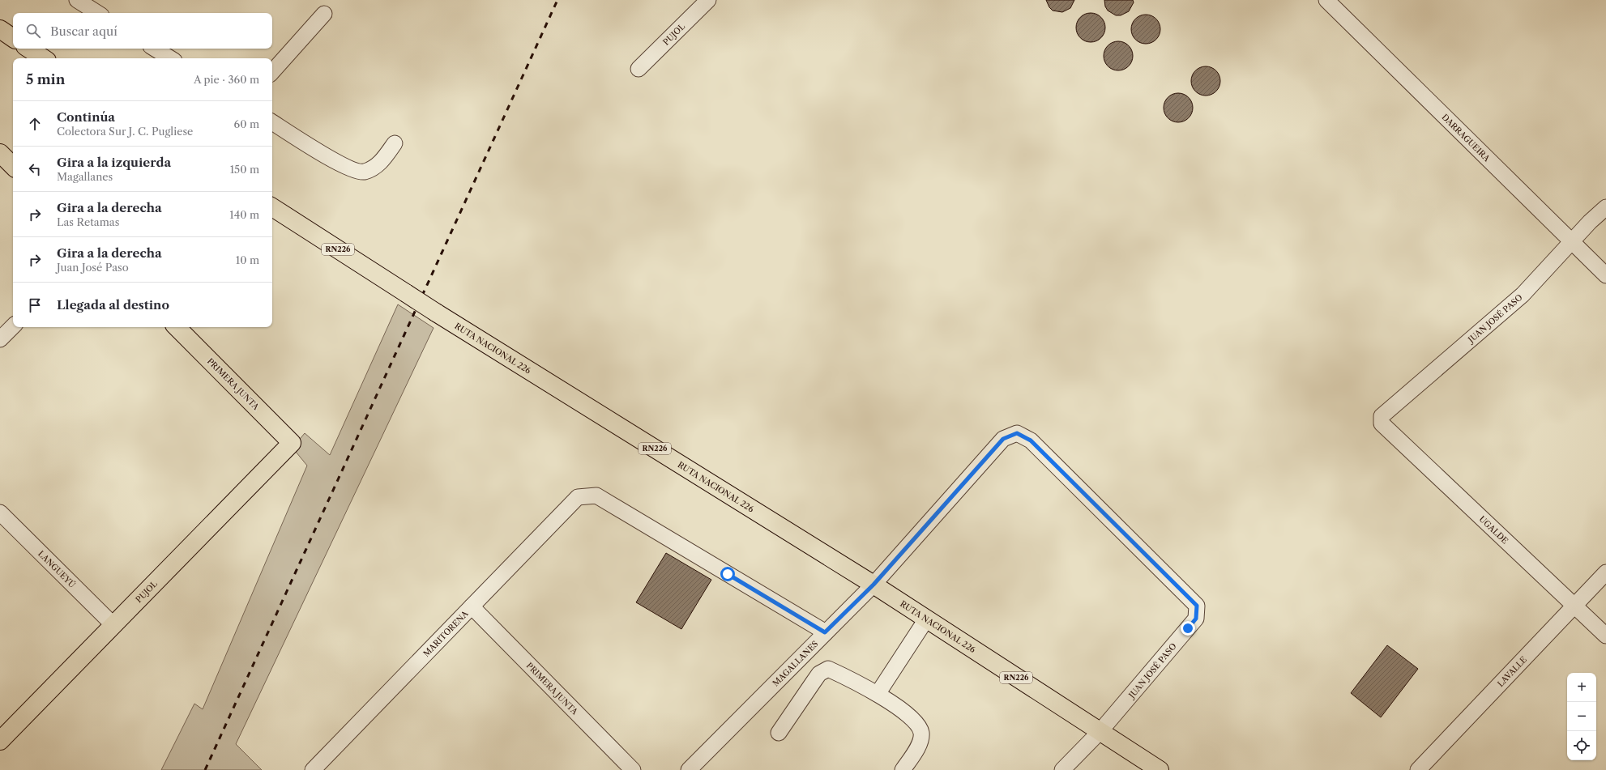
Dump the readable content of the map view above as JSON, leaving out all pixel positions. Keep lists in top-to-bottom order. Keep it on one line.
{"streets":{"main road":["PUJOL","RN226","RUTA NACIONAL 226","PRIMERA JUNTA"],"street":["DARRAGUEIRA","JUAN JOSÉ PASO","UGALDE","LANGUEYÚ","MARITORENA","MAGALLANES","LAVALLE"]},"crossings":[["PUJOL","PRIMERA JUNTA"],["PUJOL","LANGUEYÚ"],["DARRAGUEIRA","JUAN JOSÉ PASO"],["JUAN JOSÉ PASO","RUTA NACIONAL 226"],["JUAN JOSÉ PASO","UGALDE"],["JUAN JOSÉ PASO","MAGALLANES"],["RUTA NACIONAL 226","MAGALLANES"],["PRIMERA JUNTA","MARITORENA"],["UGALDE","LAVALLE"],["MARITORENA","MAGALLANES"]],"page":{"search":"Buscar aquí","heading":["5 min","A pie · 360 m"],"list":[["Continúa","Colectora Sur J. C. Pugliese","60 m"],["Gira a la izquierda","Magallanes","150 m"],["Gira a la derecha","Las Retamas","140 m"],["Gira a la derecha","Juan José Paso","10 m"],"Llegada al destino"],"map_buttons":["+","−"]}}
